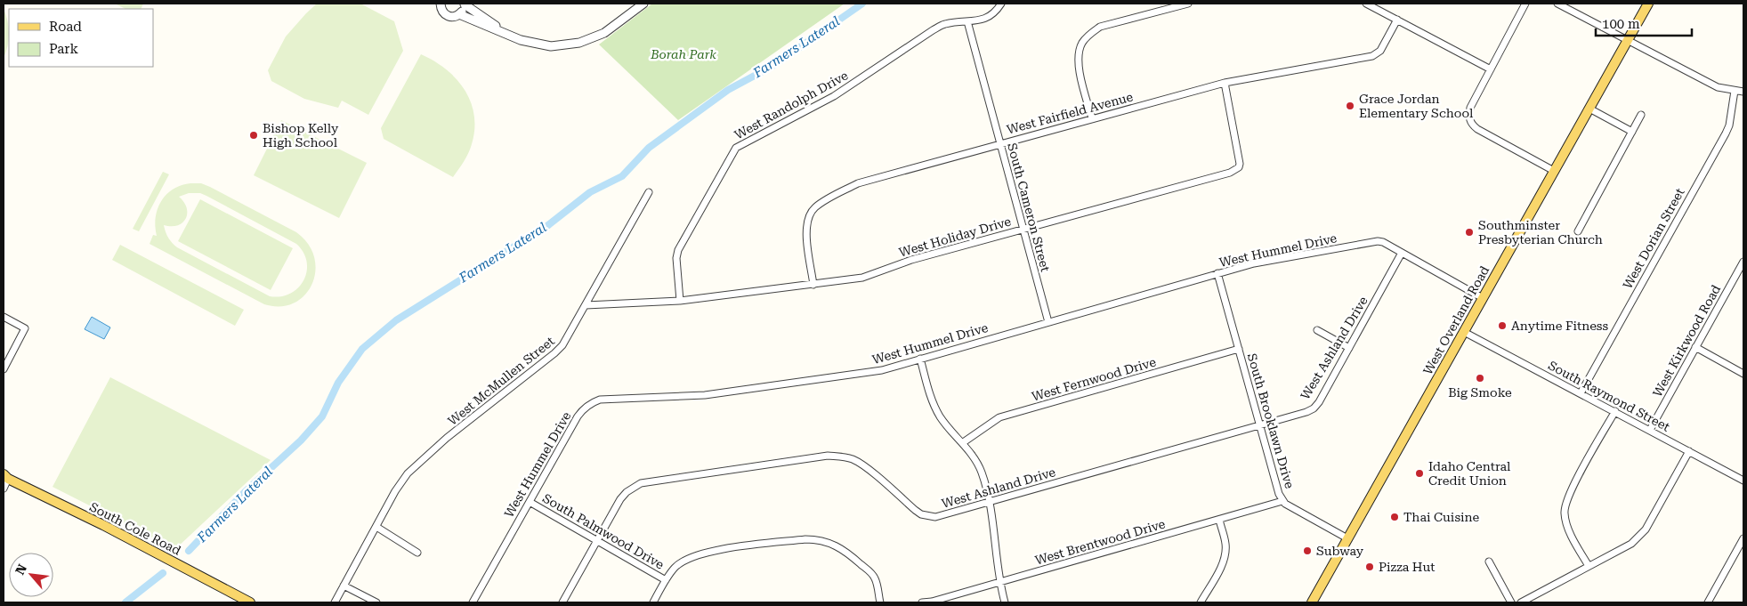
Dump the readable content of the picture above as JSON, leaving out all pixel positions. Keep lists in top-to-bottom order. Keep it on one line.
{"streets":{"main road":["West Overland Road","South Cole Road"],"street":["West Randolph Drive","West Fairfield Avenue","South Cameron Street","West Holiday Drive","West Dorian Street","West Hummel Drive","West Kirkwood Road","West Ashland Drive","West Fernwood Drive","West McMullen Street","South Raymond Street","South Brooklawn Drive","South Palmwood Drive","West Brentwood Drive"]},"crossings":[["West Randolph Drive","South Cameron Street"],["West Randolph Drive","West Holiday Drive"],["West Fairfield Avenue","South Cameron Street"],["West Fairfield Avenue","West Holiday Drive"],["South Cameron Street","West Holiday Drive"],["South Cameron Street","West Hummel Drive"],["West Holiday Drive","West McMullen Street"],["West Dorian Street","South Raymond Street"],["West Hummel Drive","West Overland Road"],["West Hummel Drive","West Ashland Drive"],["West Hummel Drive","South Brooklawn Drive"],["West Hummel Drive","South Palmwood Drive"],["West Overland Road","South Raymond Street"],["West Overland Road","South Brooklawn Drive"],["West Kirkwood Road","South Raymond Street"],["West Ashland Drive","South Brooklawn Drive"],["West Ashland Drive","South Palmwood Drive"],["West Fernwood Drive","South Brooklawn Drive"],["South Brooklawn Drive","West Brentwood Drive"]],"water":["Farmers Lateral"],"parks":["Borah Park"],"places":["Grace Jordan Elementary School","Bishop Kelly High School","Southminster Presbyterian Church","Anytime Fitness","Big Smoke","Idaho Central Credit Union","Thai Cuisine","Subway","Pizza Hut"],"legend":["Road","Park"],"scale_bar":"100 m","north":"top left"}
